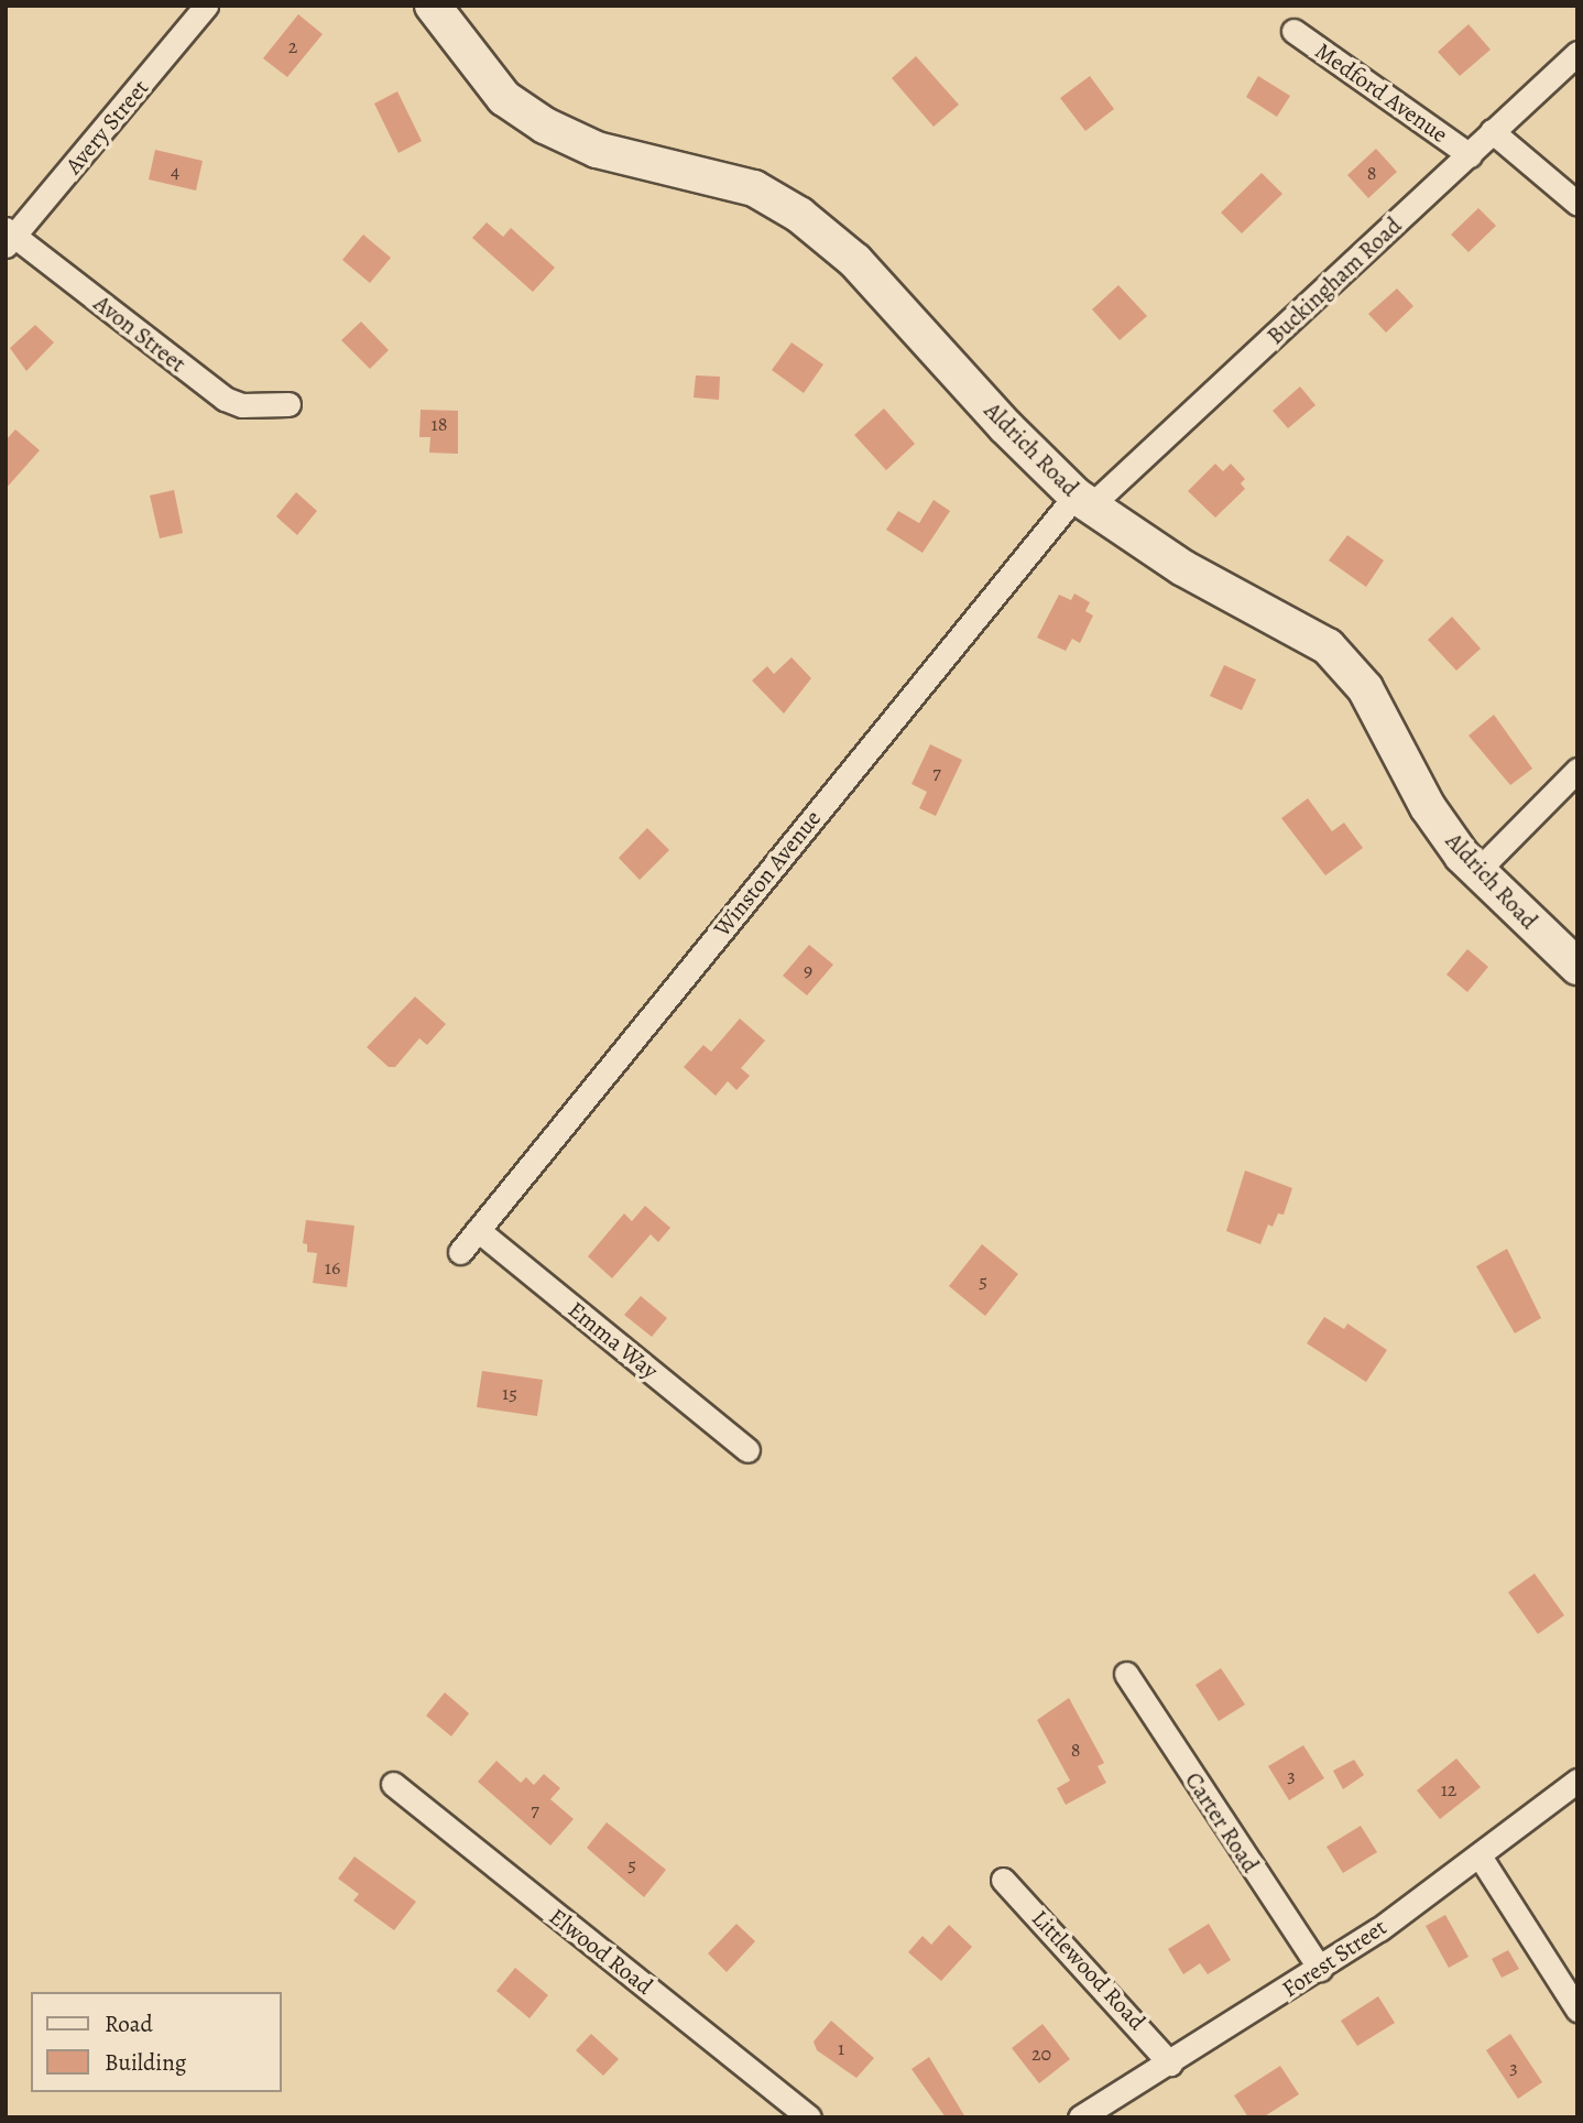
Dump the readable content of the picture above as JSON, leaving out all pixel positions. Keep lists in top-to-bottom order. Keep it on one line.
{"streets":{"street":["Medford Avenue","Avery Street","Buckingham Road","Avon Street","Aldrich Road","Winston Avenue","Emma Way","Carter Road","Elwood Road","Forest Street","Littlewood Road"]},"crossings":[["Medford Avenue","Buckingham Road"],["Avery Street","Avon Street"],["Buckingham Road","Aldrich Road"],["Buckingham Road","Winston Avenue"],["Aldrich Road","Winston Avenue"],["Winston Avenue","Emma Way"],["Carter Road","Forest Street"],["Forest Street","Littlewood Road"]],"house_numbers":["2","4","8","18","7","9","16","5","15","8","3","12","7","5","1","20","3"],"legend":["Road","Building"]}
